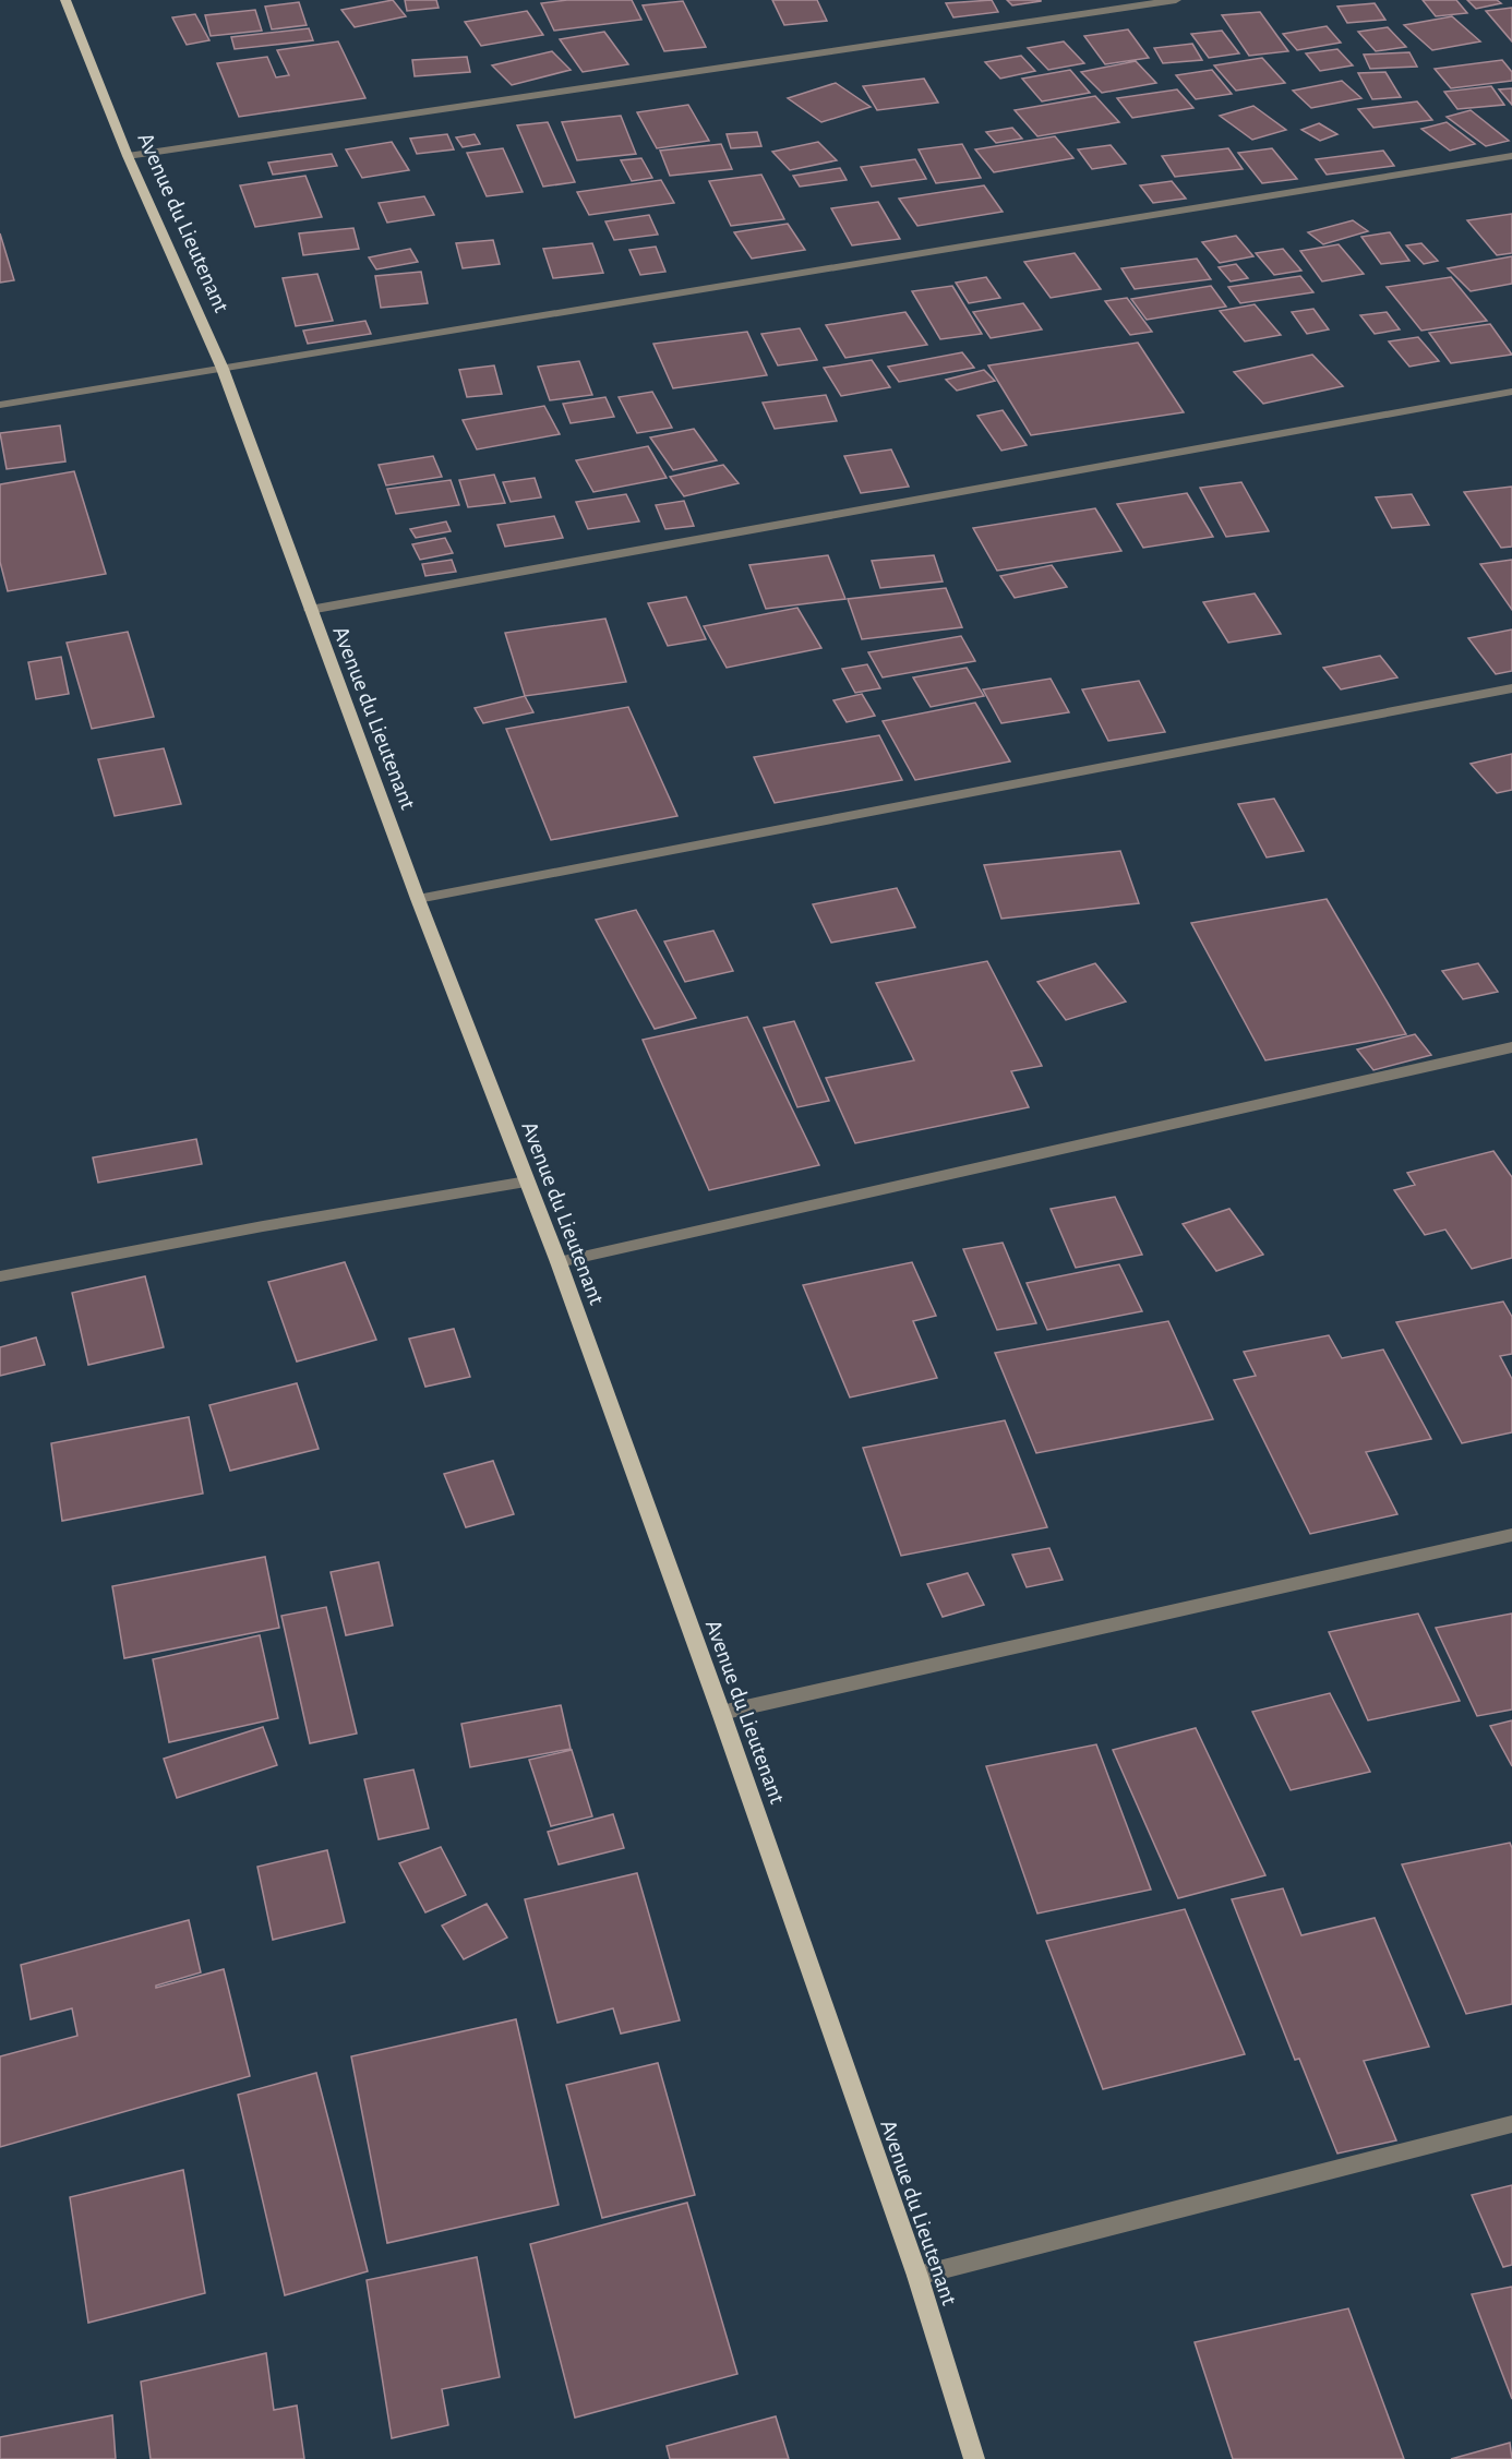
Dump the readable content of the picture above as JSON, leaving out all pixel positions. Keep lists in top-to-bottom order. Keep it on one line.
{"streets":{"main road":["Avenue du Lieutenant"]}}
